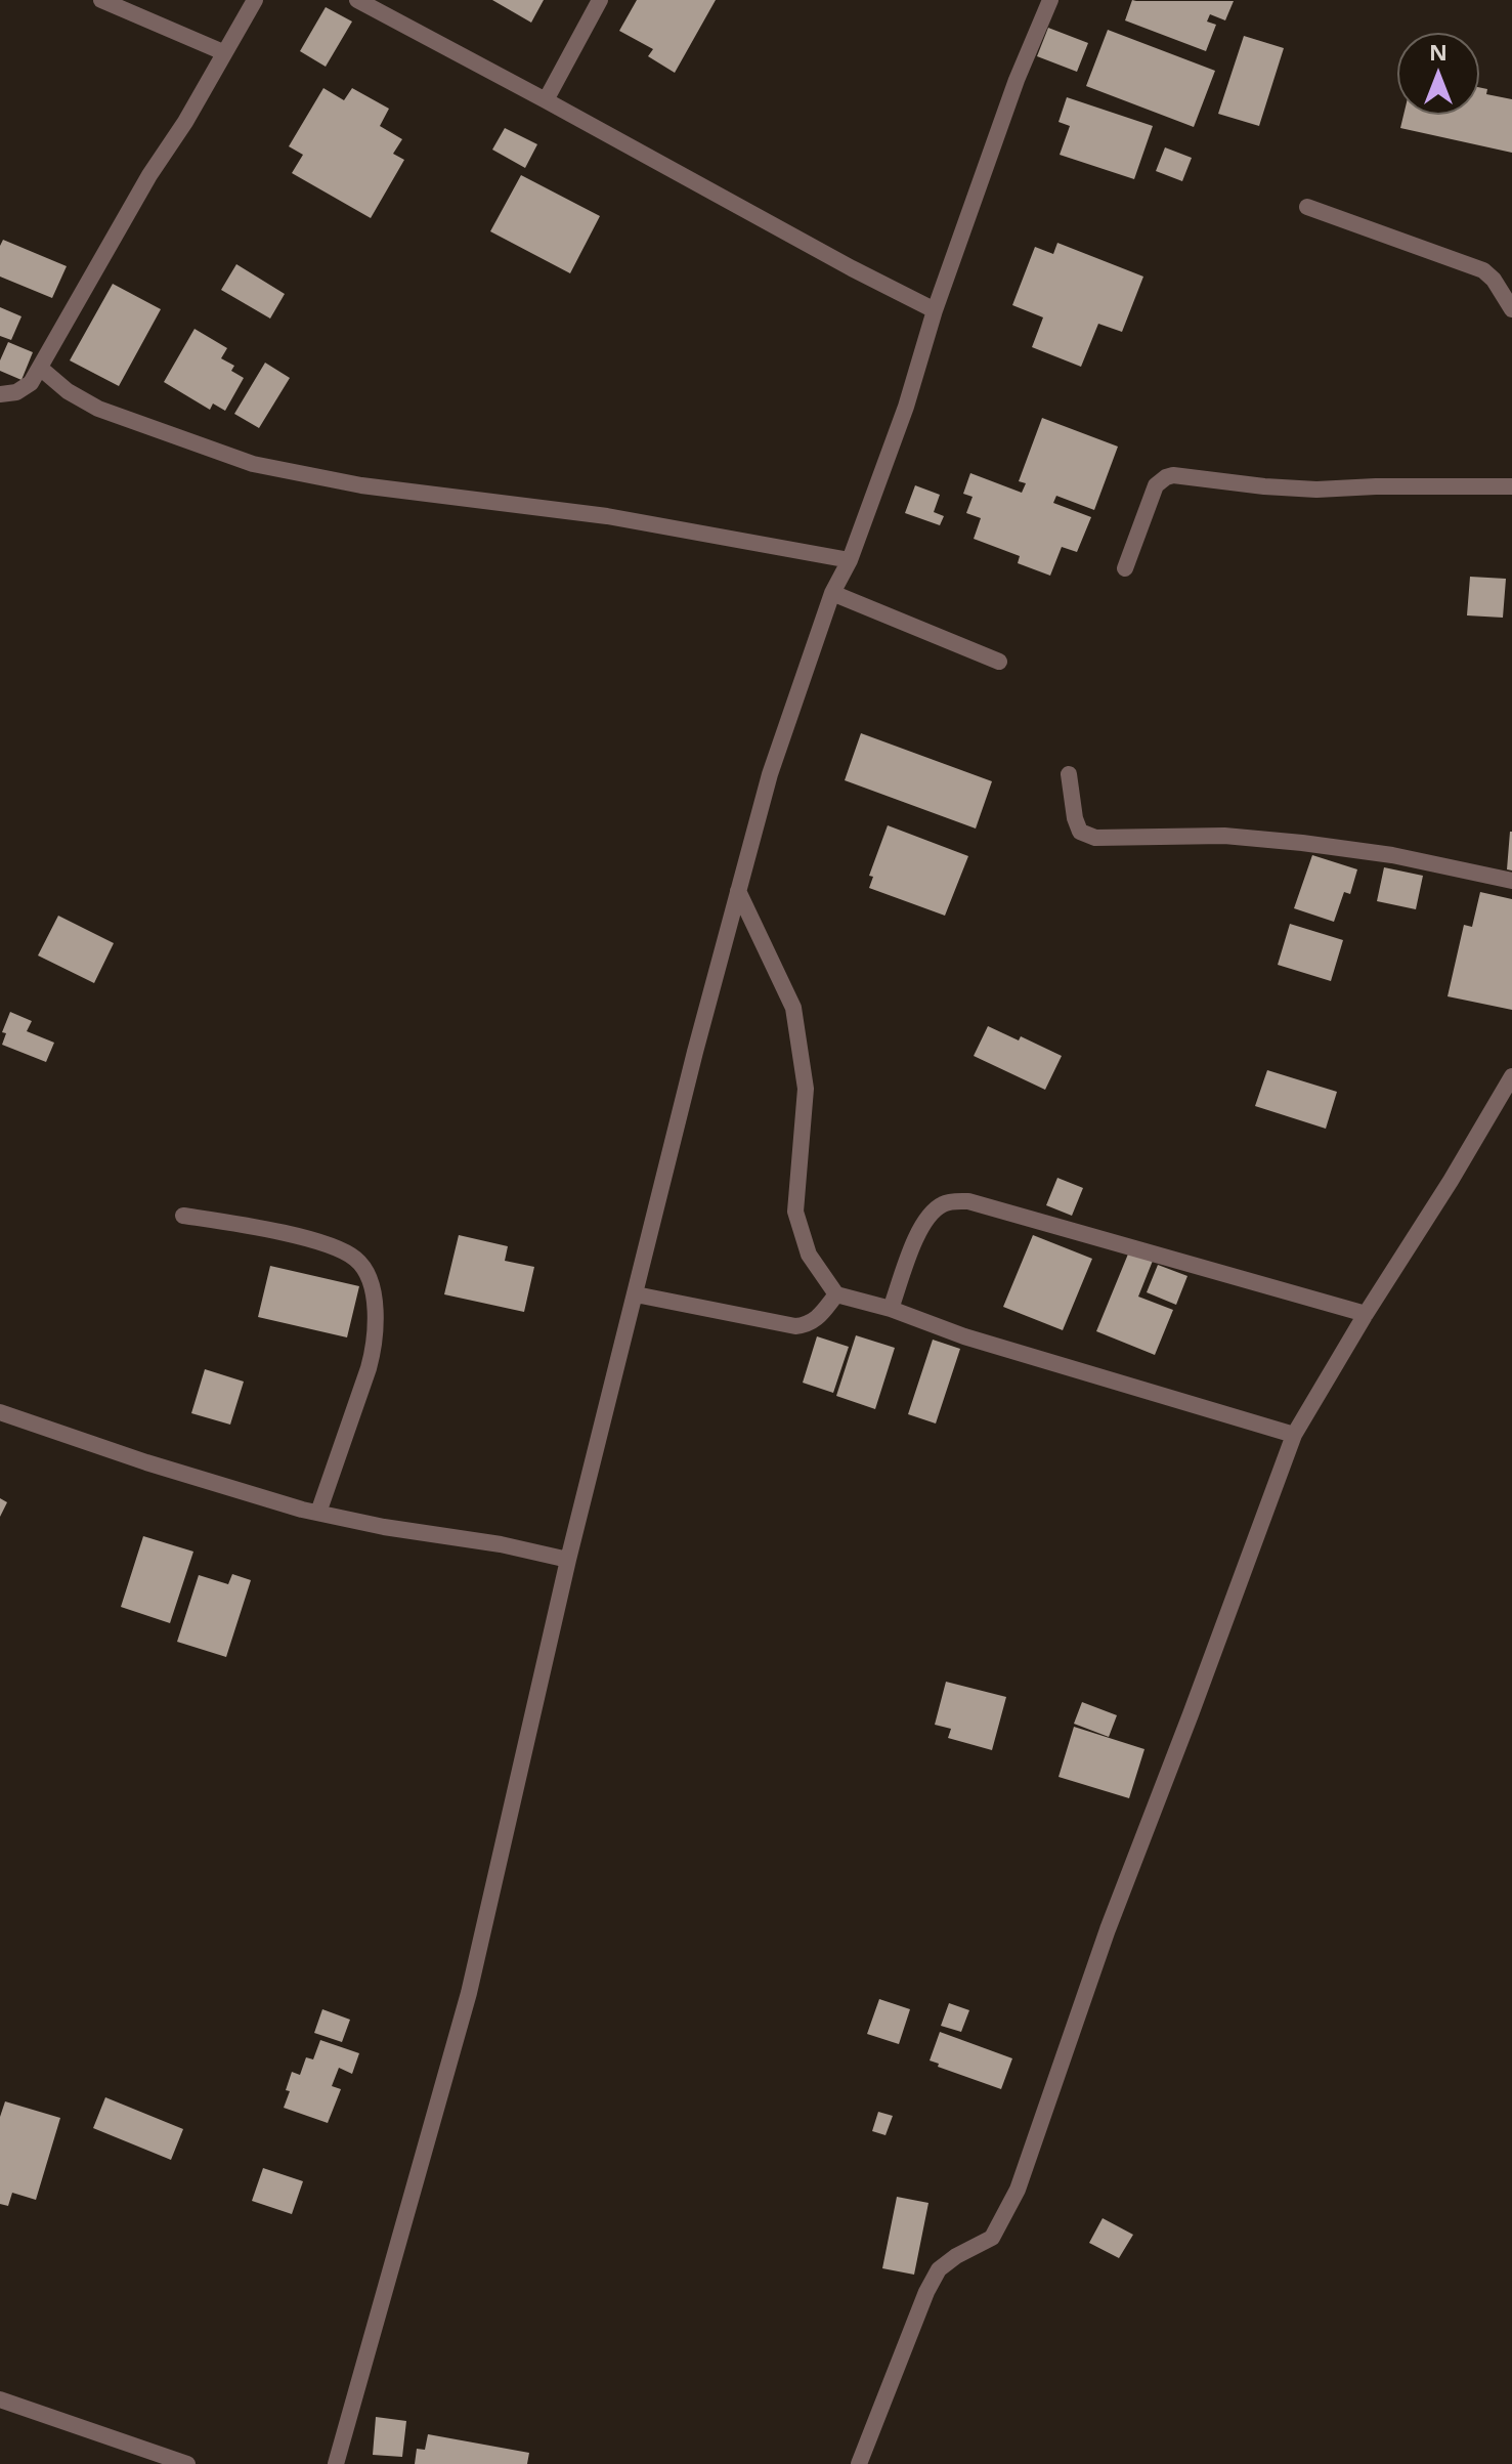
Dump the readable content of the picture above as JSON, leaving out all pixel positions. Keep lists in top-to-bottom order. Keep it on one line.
{"north":"top"}
